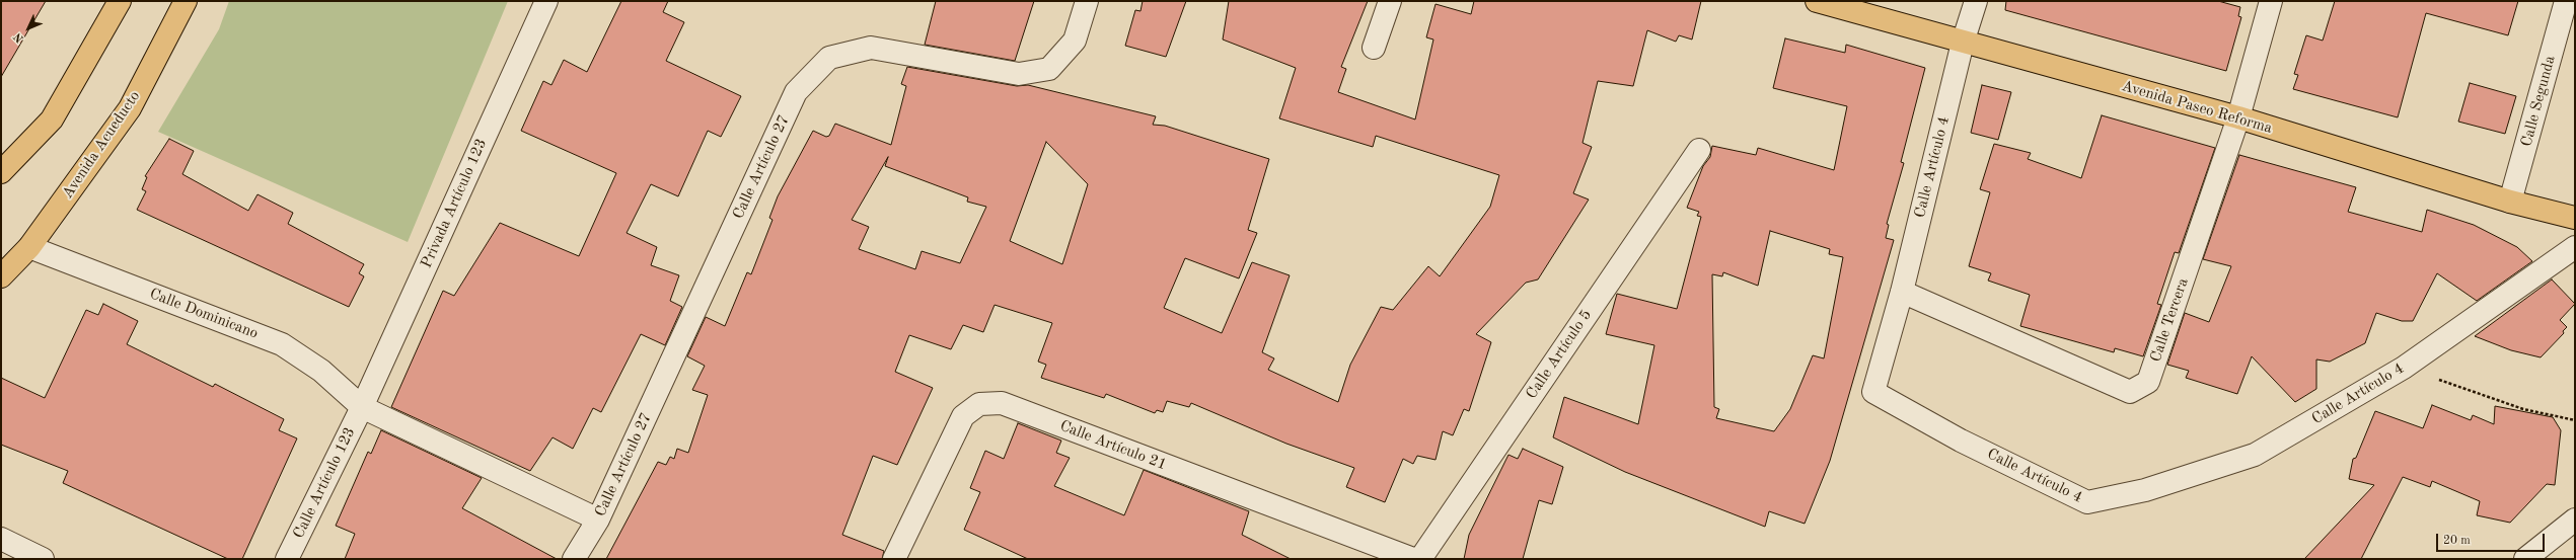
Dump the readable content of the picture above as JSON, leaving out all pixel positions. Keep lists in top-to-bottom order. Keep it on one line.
{"streets":{"main road":["Avenida Paseo Reforma","Avenida Acueducto"],"street":["Calle Segunda","Calle Artículo 27","Calle Artículo 4","Privada Artículo 123","Calle Dominicano","Calle Tercera","Calle Artículo 5","Calle Artículo 21","Calle Artículo 123"]},"crossings":[["Calle Segunda","Avenida Paseo Reforma"],["Avenida Paseo Reforma","Calle Artículo 4"],["Avenida Paseo Reforma","Calle Tercera"],["Avenida Acueducto","Calle Dominicano"],["Calle Artículo 27","Calle Dominicano"],["Calle Artículo 4","Calle Tercera"],["Privada Artículo 123","Calle Dominicano"],["Privada Artículo 123","Calle Artículo 123"],["Calle Dominicano","Calle Artículo 123"]],"scale_bar":"20 m","north":"bottom left"}
